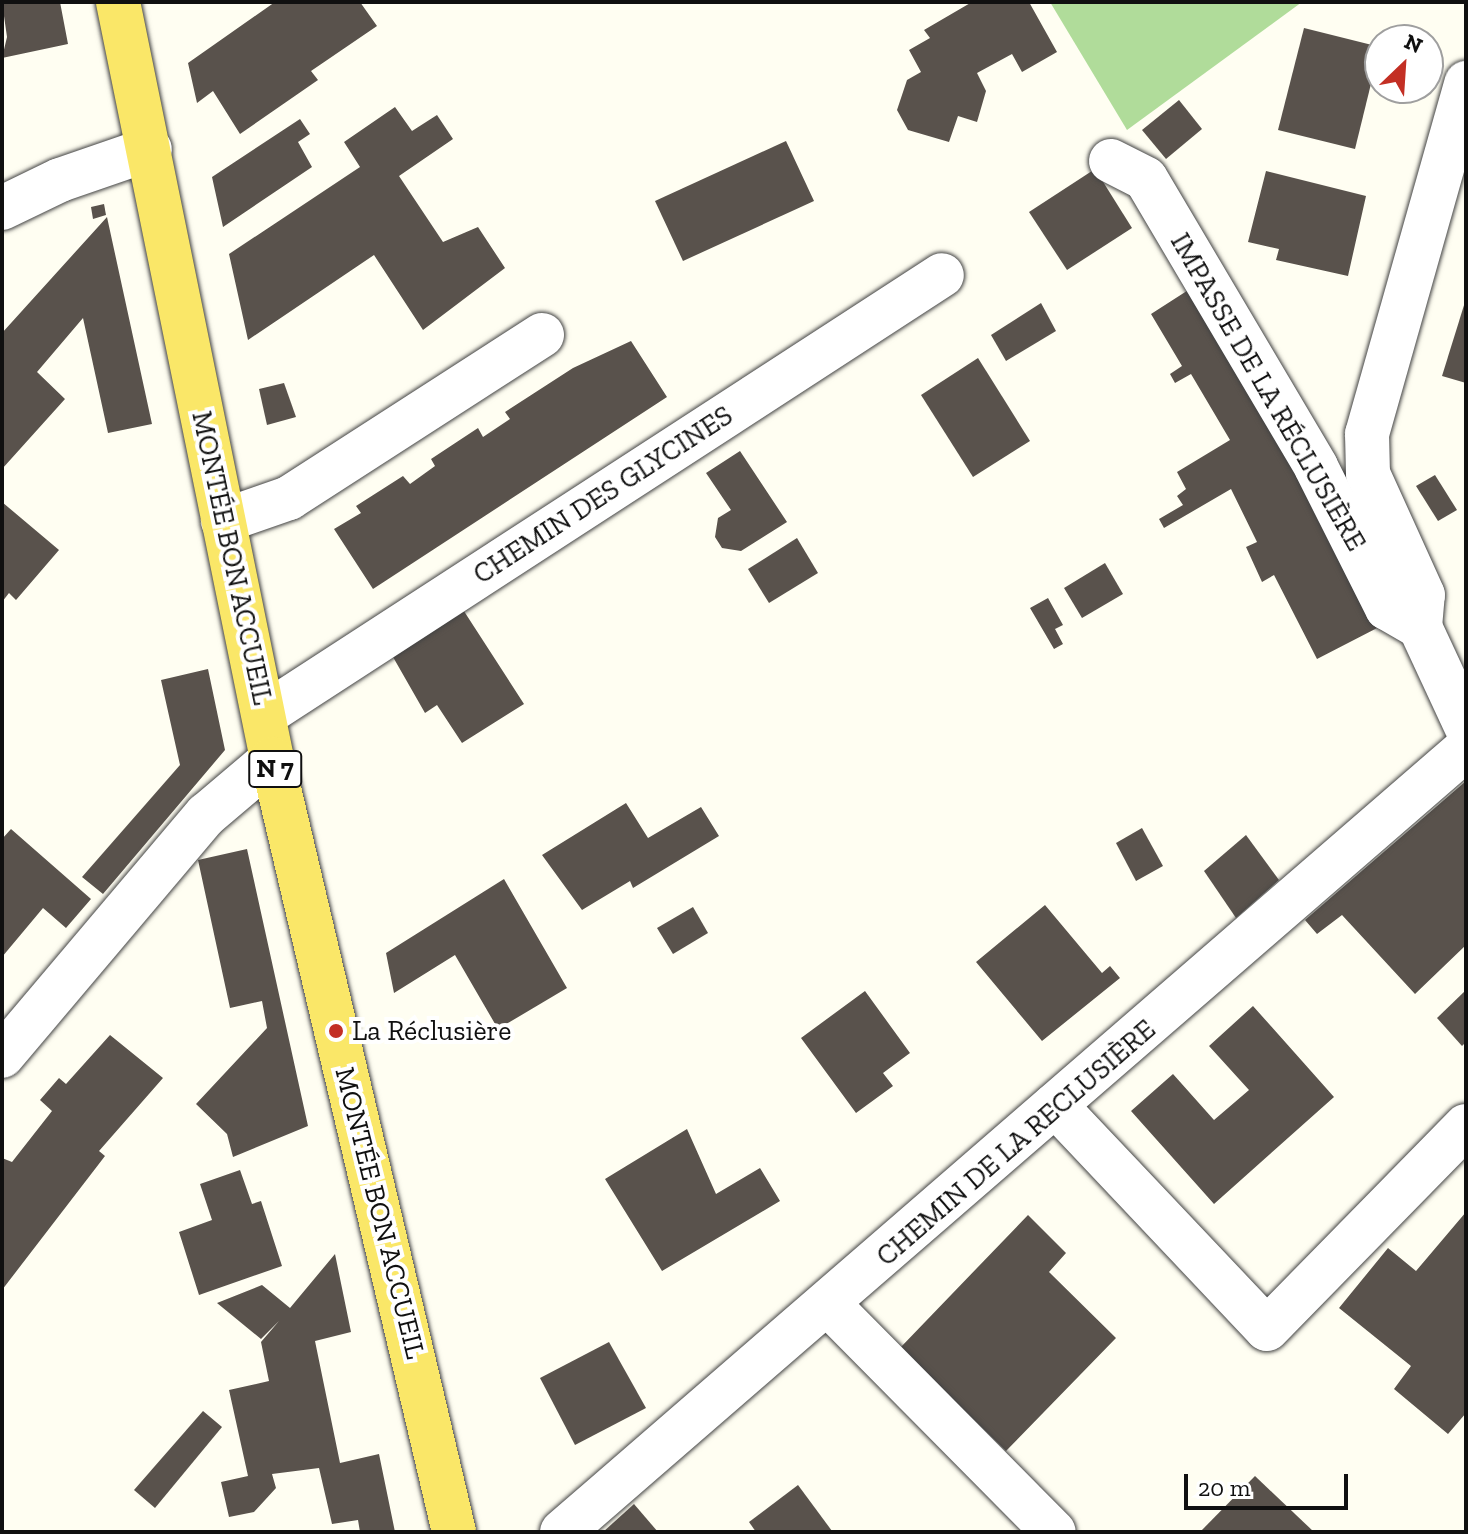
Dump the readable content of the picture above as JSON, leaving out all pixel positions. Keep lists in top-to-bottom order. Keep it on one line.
{"streets":{"main road":["MONTÉE BON ACCUEIL","N 7"],"street":["IMPASSE DE LA RÉCLUSIÈRE","CHEMIN DES GLYCINES","CHEMIN DE LA RECLUSIÈRE"]},"crossings":[["CHEMIN DES GLYCINES","MONTÉE BON ACCUEIL"]],"places":["La Réclusière"],"scale_bar":"20 m","north":"top right"}
